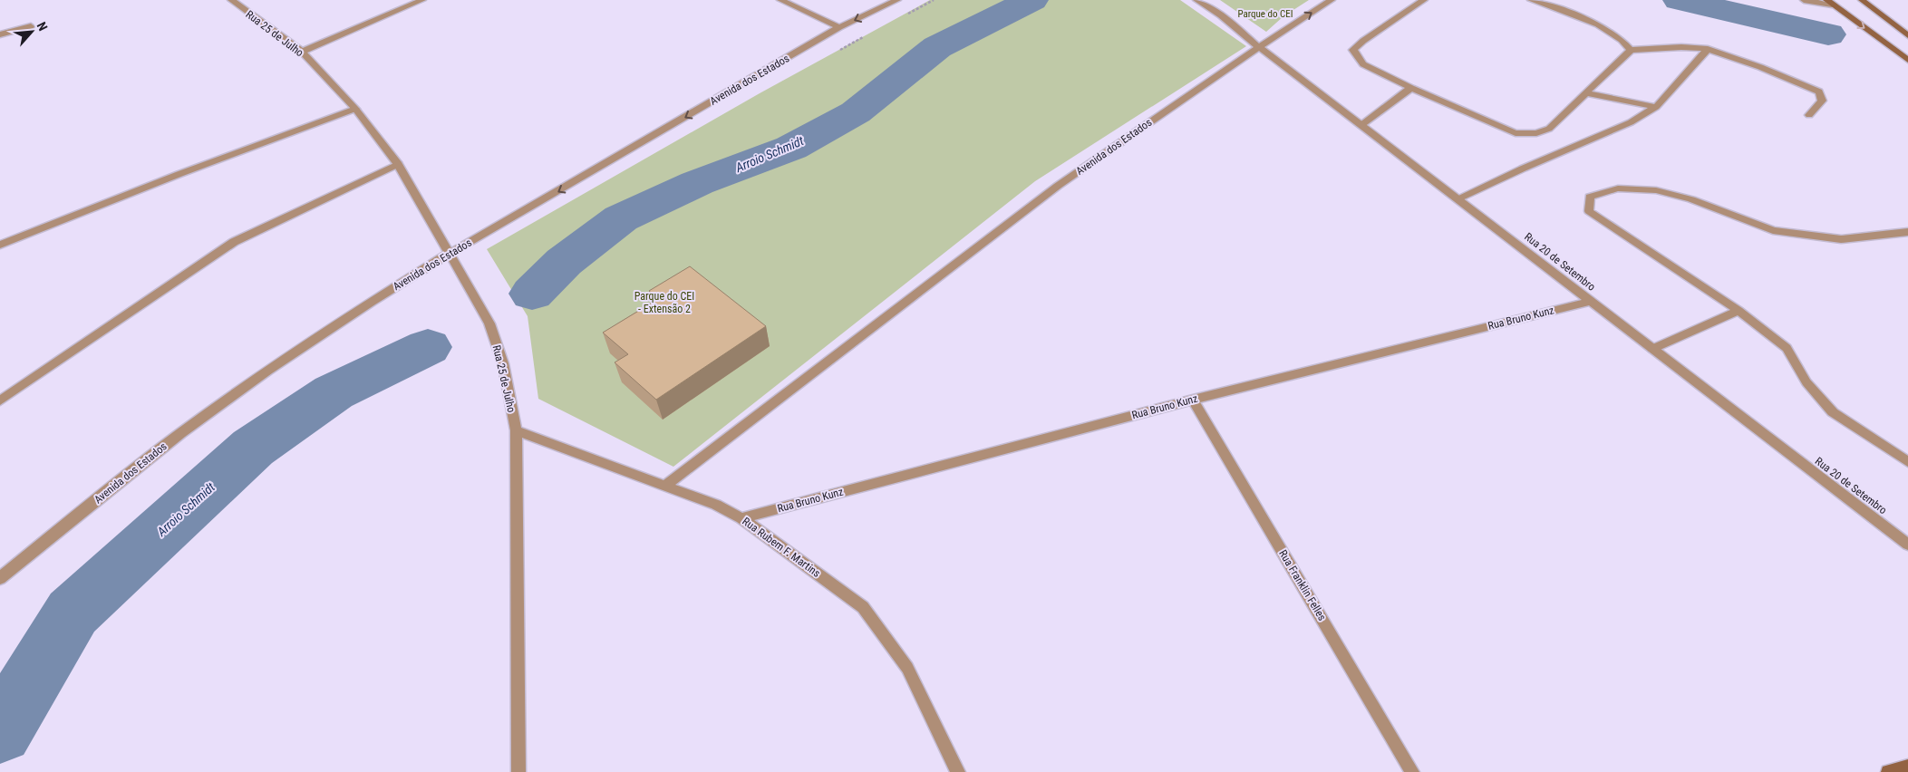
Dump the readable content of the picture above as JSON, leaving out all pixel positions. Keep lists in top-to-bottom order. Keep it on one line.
{"streets":{"street":["Rua 25 de Julho","Avenida dos Estados","Rua 20 de Setembro","Rua Bruno Kunz","Rua Rubem F. Martins","Rua Franklin Felles"]},"crossings":[["Rua 25 de Julho","Avenida dos Estados"],["Rua 25 de Julho","Rua Rubem F. Martins"],["Avenida dos Estados","Rua 20 de Setembro"],["Avenida dos Estados","Rua Rubem F. Martins"],["Rua 20 de Setembro","Rua Bruno Kunz"],["Rua Bruno Kunz","Rua Rubem F. Martins"],["Rua Bruno Kunz","Rua Franklin Felles"]],"water":["Arroio Schmidt"],"parks":["Parque do CEI","Parque do CEI - Extensão 2"],"north":"top right"}
